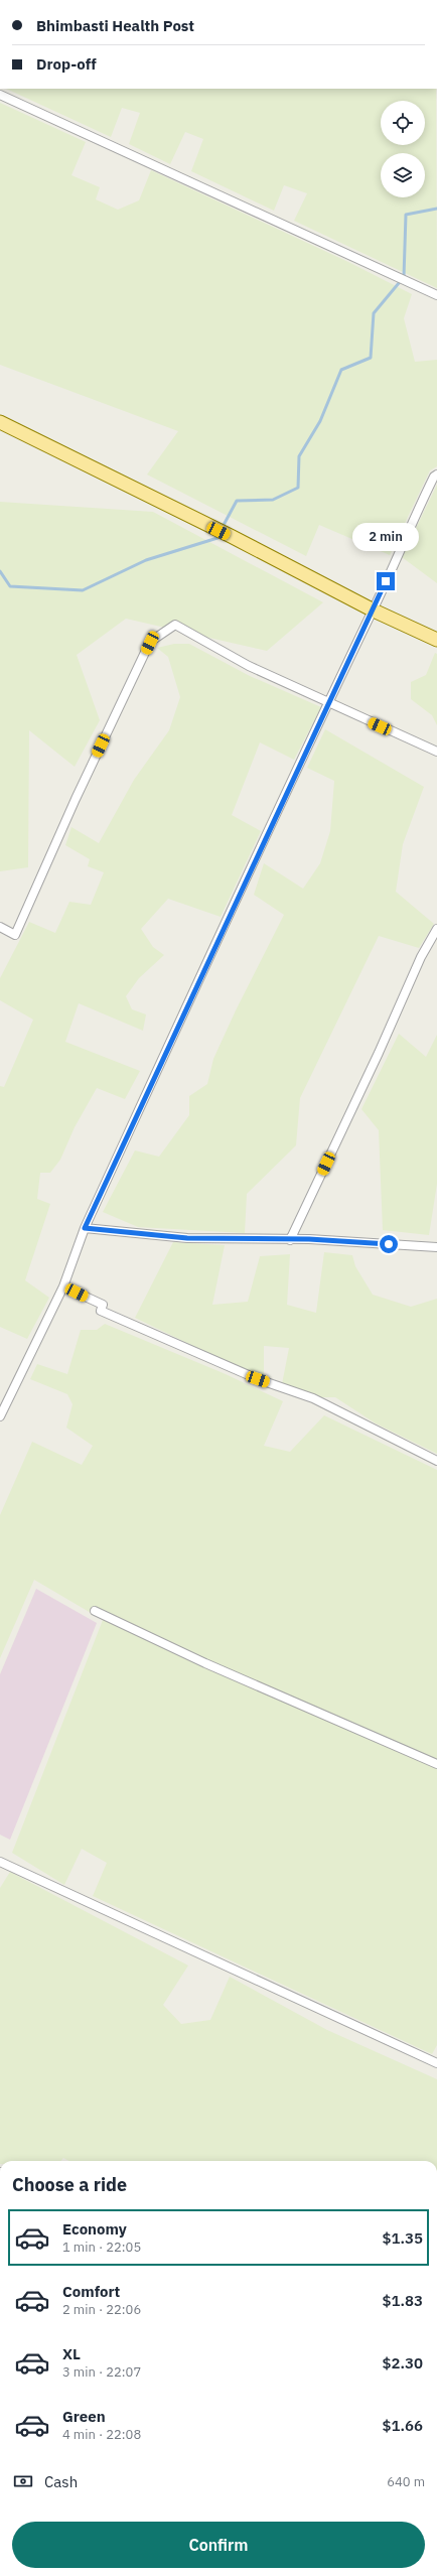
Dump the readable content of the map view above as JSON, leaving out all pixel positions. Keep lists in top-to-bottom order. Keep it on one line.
{"page":{"banner":["Bhimbasti Health Post","Drop-off"],"bubble":"2 min","heading":"Choose a ride","list":[{"name":"Economy","note":"1 min · 22:05","value":"$1.35"},{"name":"Comfort","note":"2 min · 22:06","value":"$1.83"},{"name":"XL","note":"3 min · 22:07","value":"$2.30"},{"name":"Green","note":"4 min · 22:08","value":"$1.66"}],"pay":["Cash","640 m"],"buttons":"Confirm"}}
